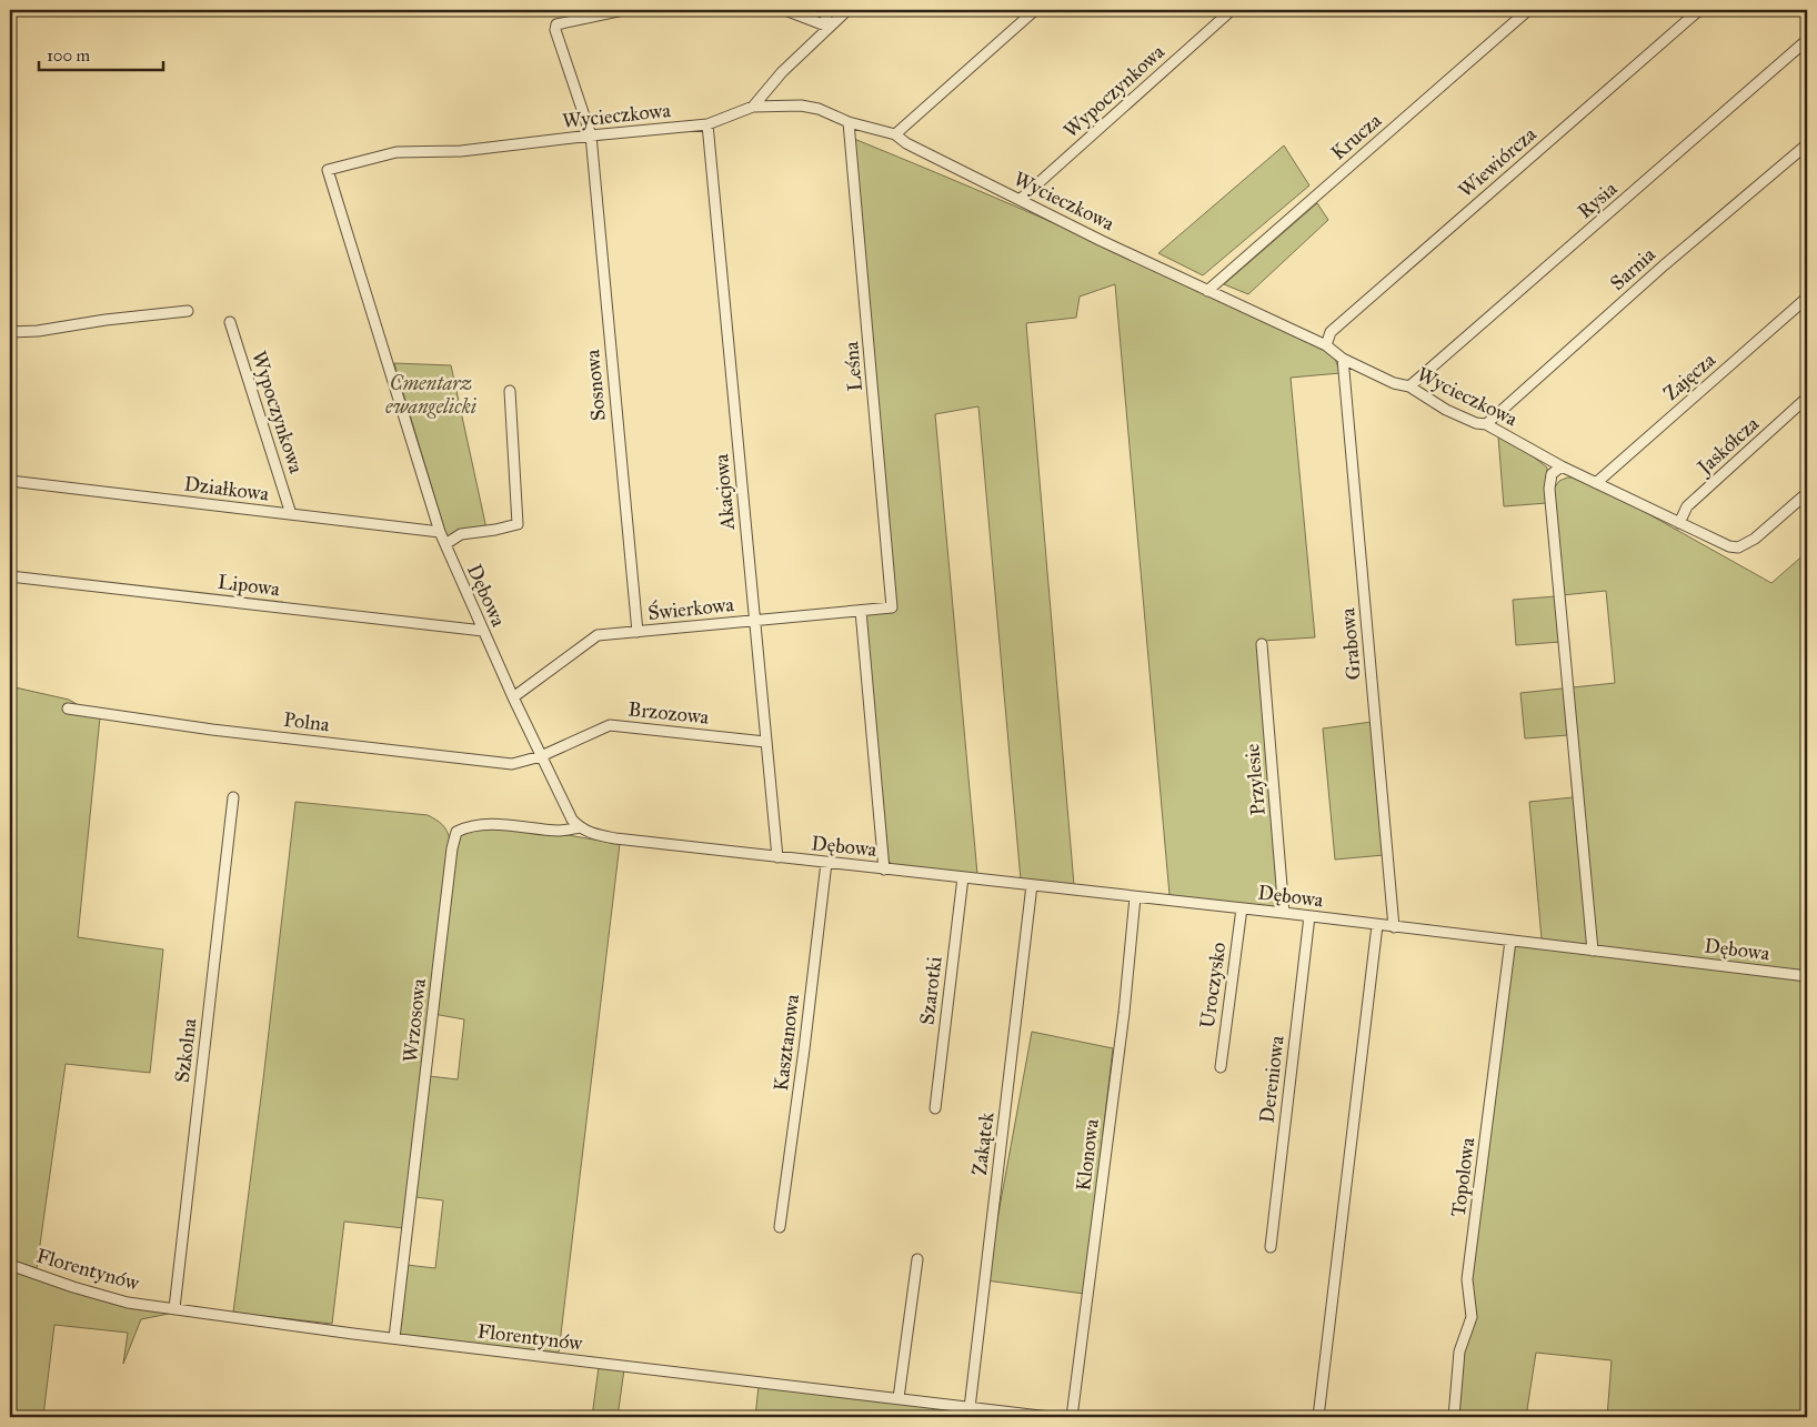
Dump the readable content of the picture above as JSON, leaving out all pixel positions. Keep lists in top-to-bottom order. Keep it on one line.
{"streets":{"street":["Wypoczynkowa","Wycieczkowa","Krucza","Wiewiórcza","Rysia","Sarnia","Leśna","Zajęcza","Sosnowa","Jaskółcza","Działkowa","Akacjowa","Lipowa","Dębowa","Świerkowa","Grabowa","Brzozowa","Polna","Przylesie","Uroczysko","Szarotki","Wrzosowa","Kasztanowa","Szkolna","Dereniowa","Zakątek","Klonowa","Topolowa","Florentynów"]},"crossings":[["Wypoczynkowa","Wycieczkowa"],["Wypoczynkowa","Działkowa"],["Wycieczkowa","Krucza"],["Wycieczkowa","Wiewiórcza"],["Wycieczkowa","Rysia"],["Wycieczkowa","Sarnia"],["Wycieczkowa","Leśna"],["Wycieczkowa","Zajęcza"],["Wycieczkowa","Sosnowa"],["Wycieczkowa","Jaskółcza"],["Wycieczkowa","Akacjowa"],["Wycieczkowa","Dębowa"],["Wycieczkowa","Grabowa"],["Leśna","Świerkowa"],["Sosnowa","Świerkowa"],["Działkowa","Dębowa"],["Akacjowa","Dębowa"],["Akacjowa","Świerkowa"],["Akacjowa","Brzozowa"],["Lipowa","Dębowa"],["Dębowa","Świerkowa"],["Dębowa","Grabowa"],["Dębowa","Brzozowa"],["Dębowa","Polna"],["Dębowa","Przylesie"],["Dębowa","Uroczysko"],["Dębowa","Szarotki"],["Dębowa","Wrzosowa"],["Dębowa","Kasztanowa"],["Dębowa","Dereniowa"],["Dębowa","Zakątek"],["Dębowa","Klonowa"],["Dębowa","Topolowa"],["Brzozowa","Polna"],["Wrzosowa","Florentynów"],["Szkolna","Florentynów"],["Zakątek","Florentynów"]],"parks":["Cmentarz ewangelicki"],"scale_bar":"100 m"}
